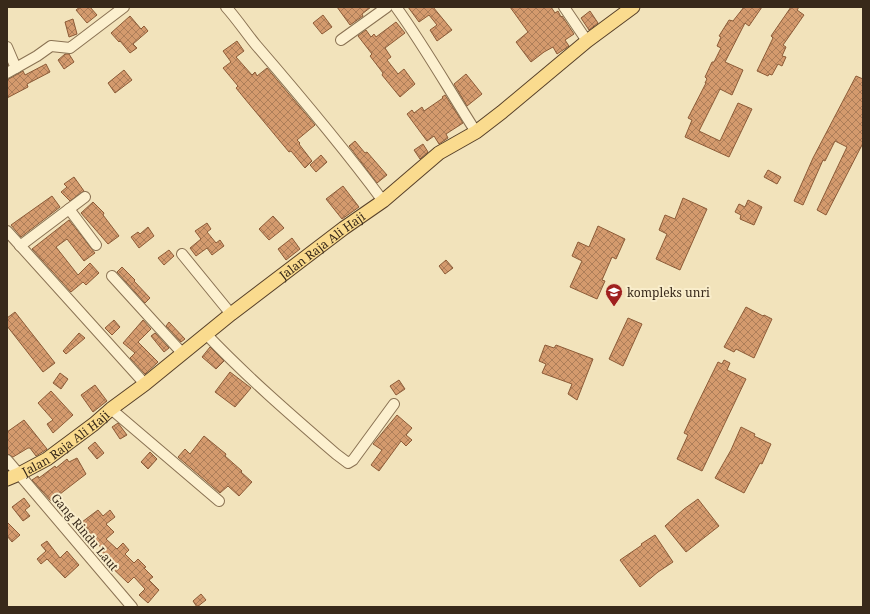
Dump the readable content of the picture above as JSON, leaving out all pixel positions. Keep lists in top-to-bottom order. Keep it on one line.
{"streets":{"main road":["Jalan Raja Ali Haji"],"street":["Gang Rindu Laut"]},"crossings":[["Jalan Raja Ali Haji","Gang Rindu Laut"]],"places":{"school or university":["kompleks unri"]}}
